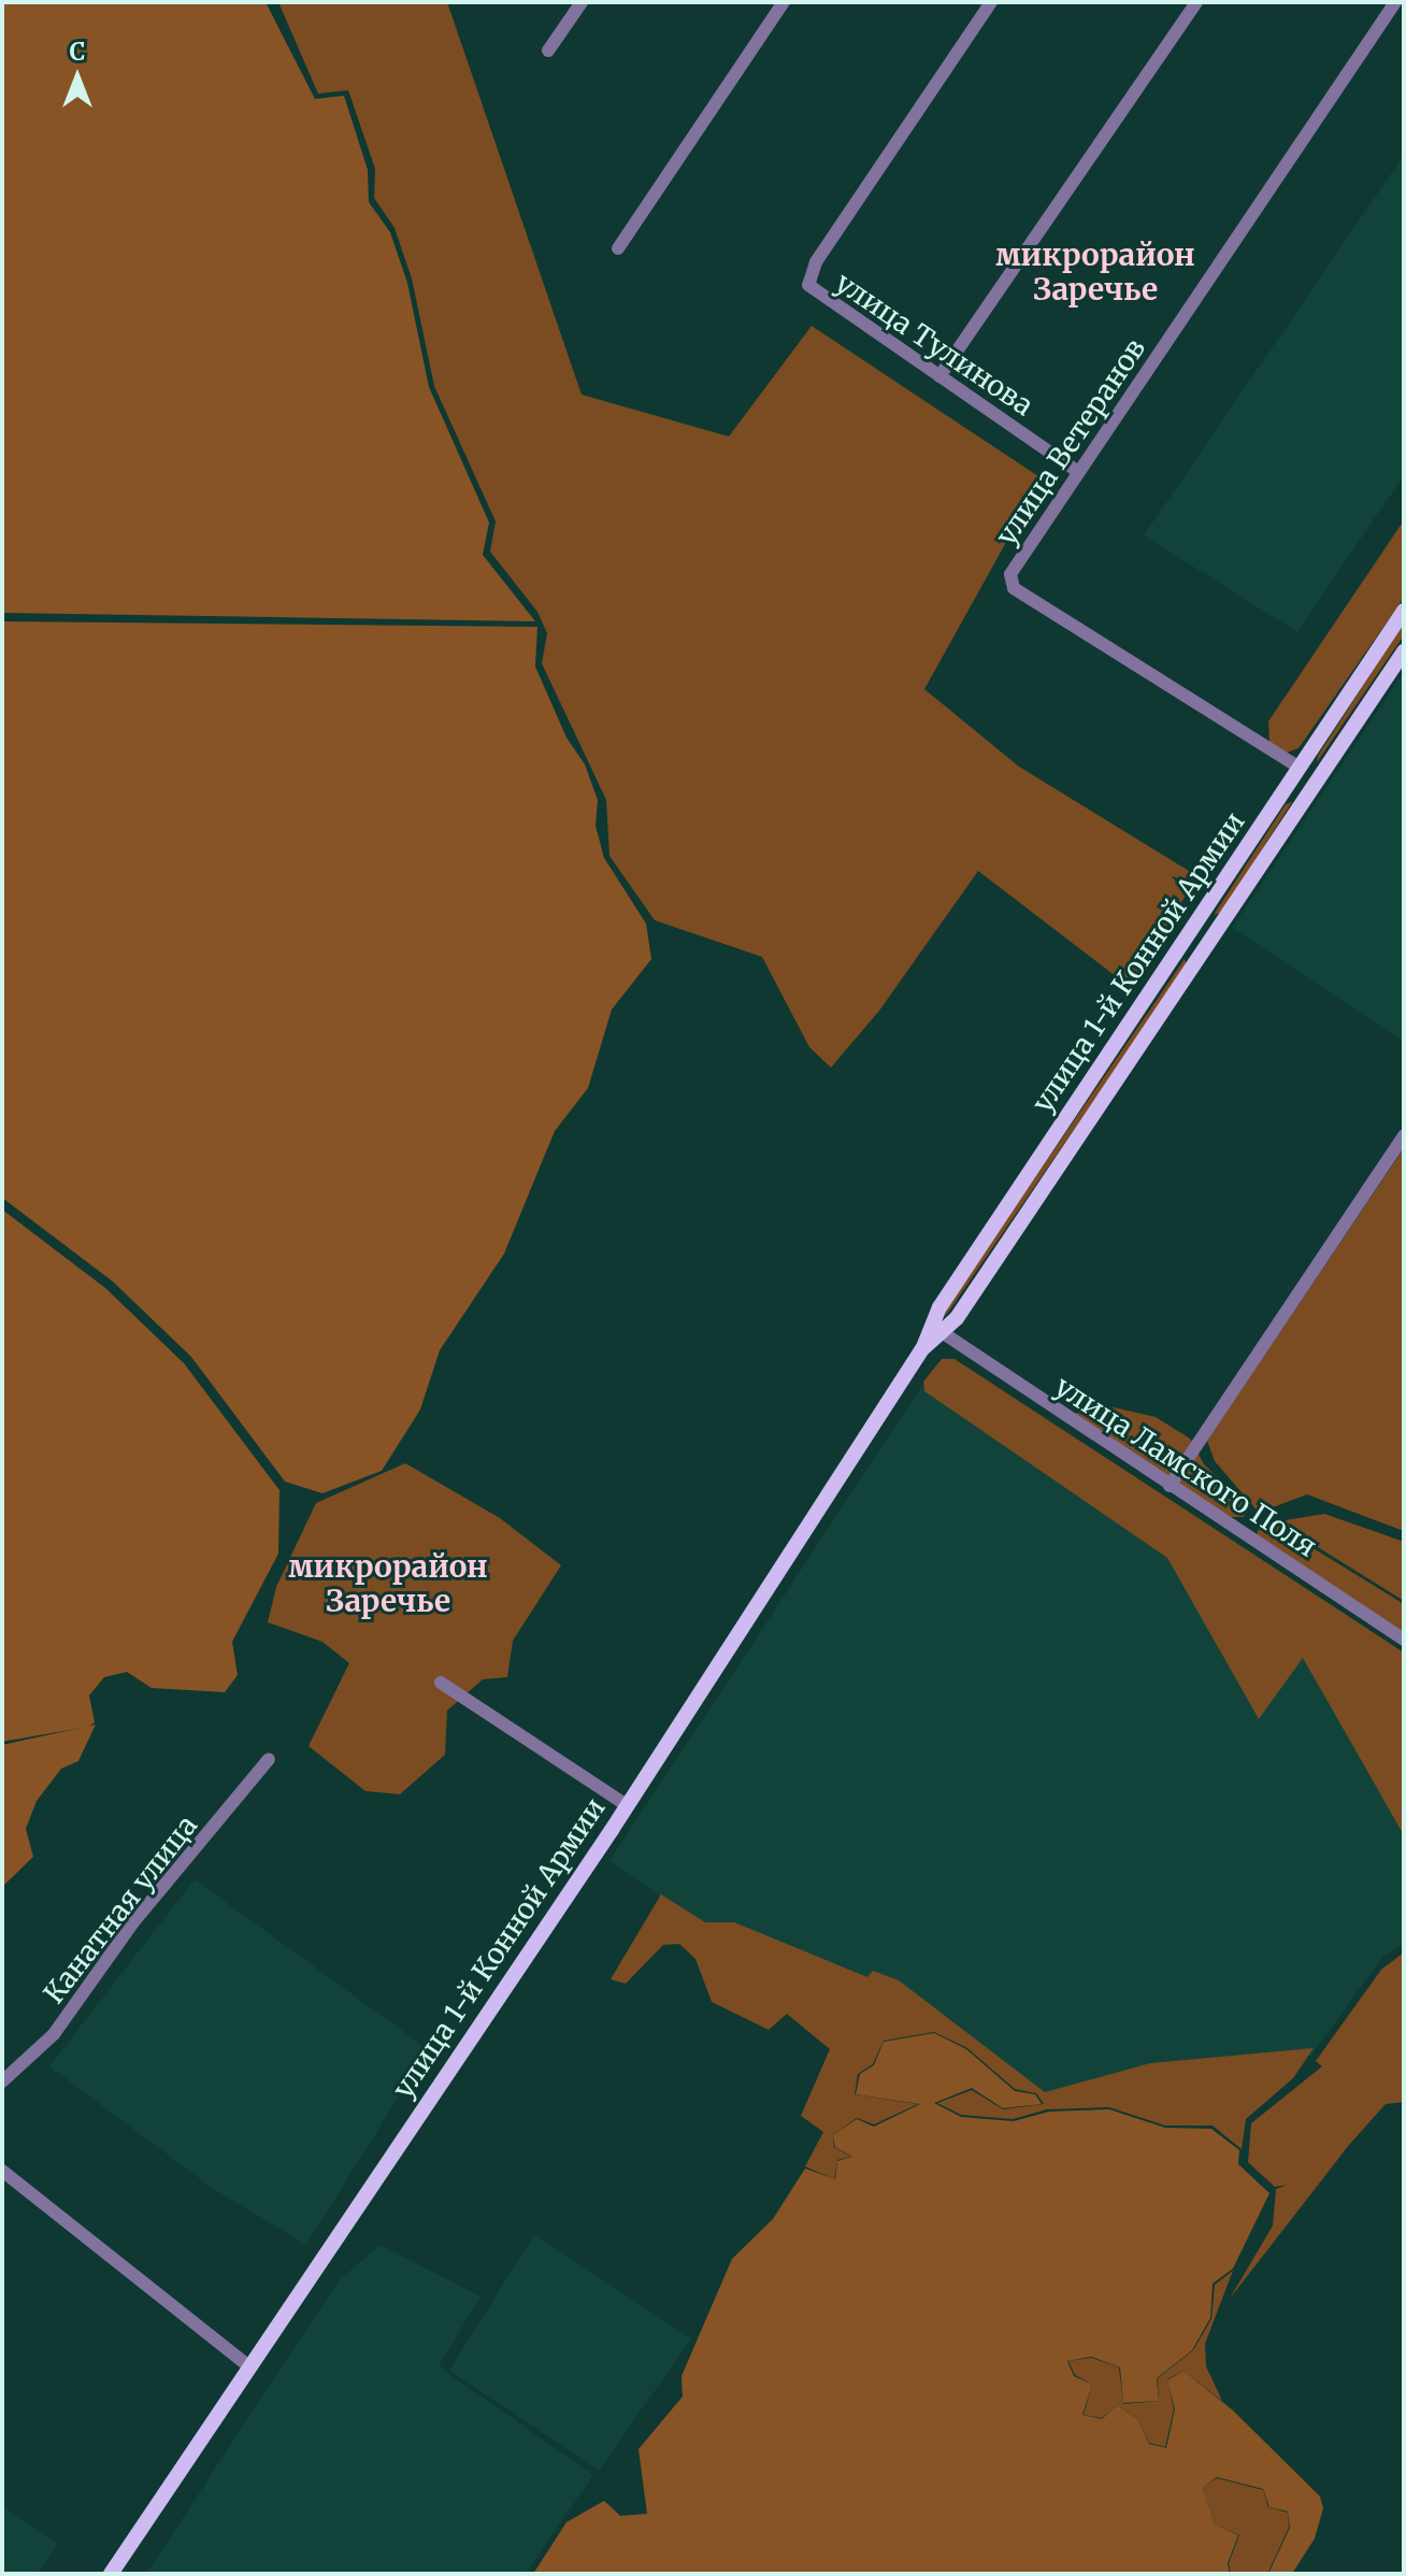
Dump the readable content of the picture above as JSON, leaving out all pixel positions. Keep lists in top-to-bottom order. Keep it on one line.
{"streets":{"main road":["улица 1-й Конной Армии"],"street":["улица Тулинова","улица Ветеранов","улица Ламского Поля","Канатная улица"]},"crossings":[["улица Тулинова","улица Ветеранов"],["улица Ветеранов","улица 1-й Конной Армии"],["улица 1-й Конной Армии","улица Ламского Поля"]],"districts":["микрорайон Заречье","микрорайон Заречье"],"north":"top"}
